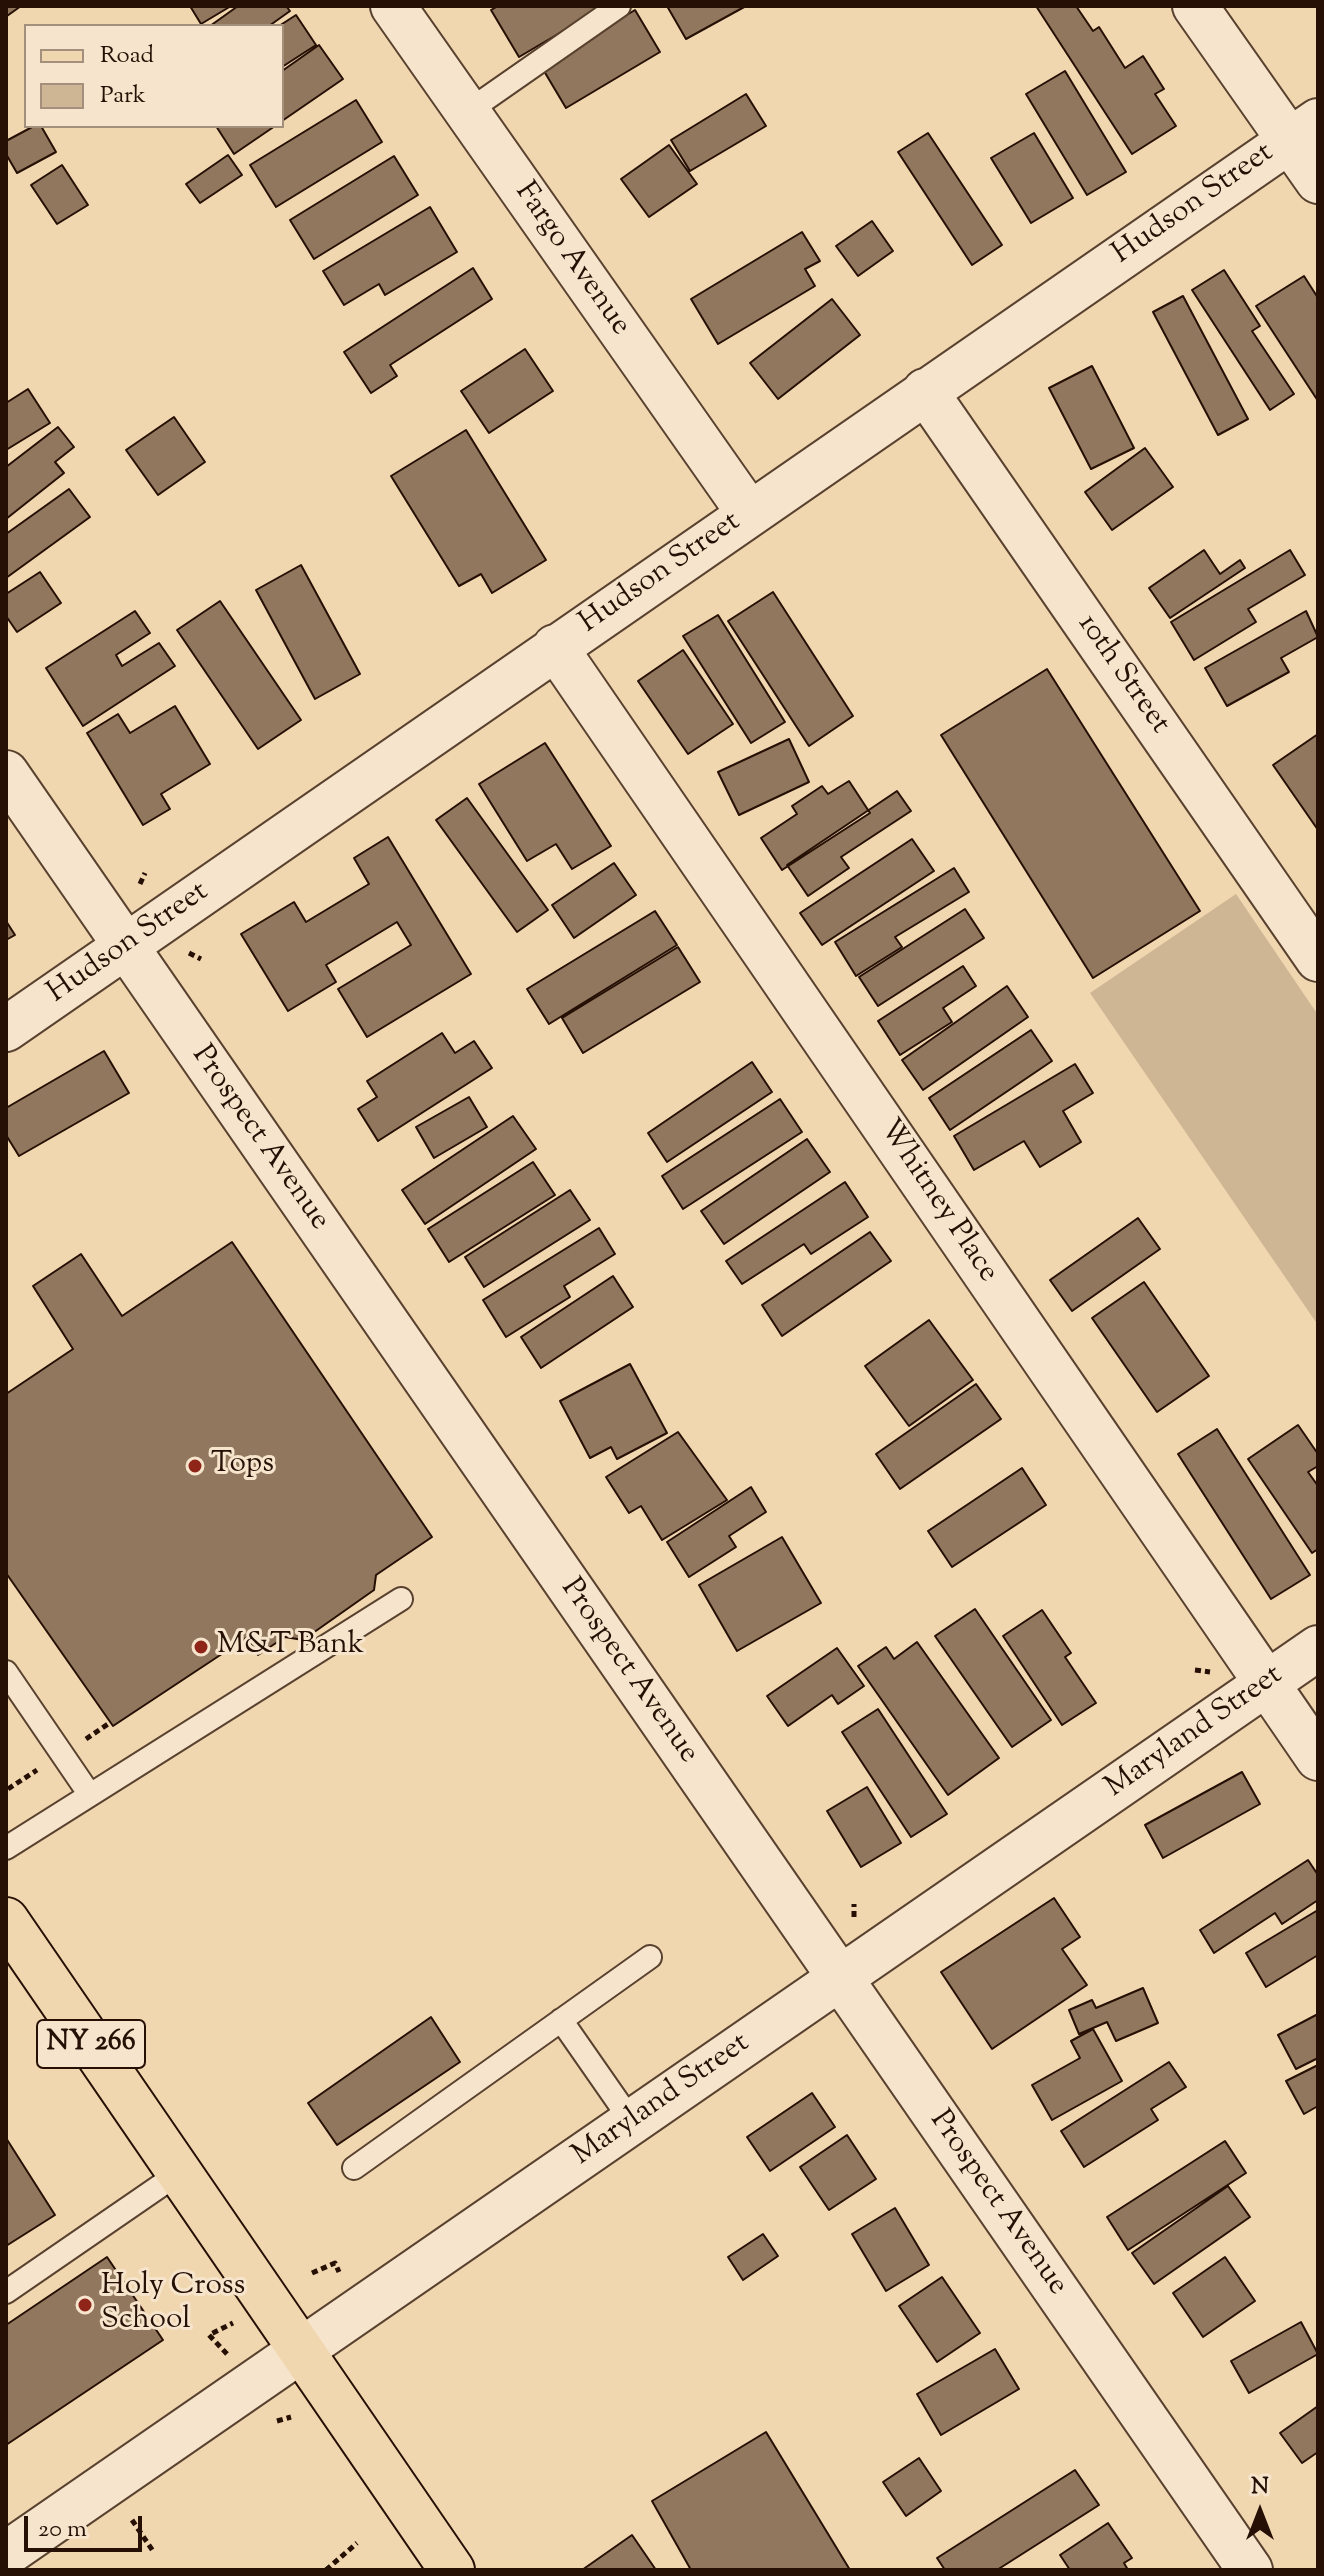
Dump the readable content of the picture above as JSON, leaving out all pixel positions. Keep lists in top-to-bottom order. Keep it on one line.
{"streets":{"main road":["NY 266"],"street":["Hudson Street","Fargo Avenue","10th Street","Prospect Avenue","Whitney Place","Maryland Street"]},"crossings":[["Hudson Street","Fargo Avenue"],["Hudson Street","10th Street"],["Hudson Street","Prospect Avenue"],["Hudson Street","Whitney Place"],["Prospect Avenue","Maryland Street"],["Whitney Place","Maryland Street"],["Maryland Street","NY 266"]],"places":["Tops","M&T Bank","Holy Cross School"],"legend":["Road","Park"],"scale_bar":"20 m","north":"top"}
